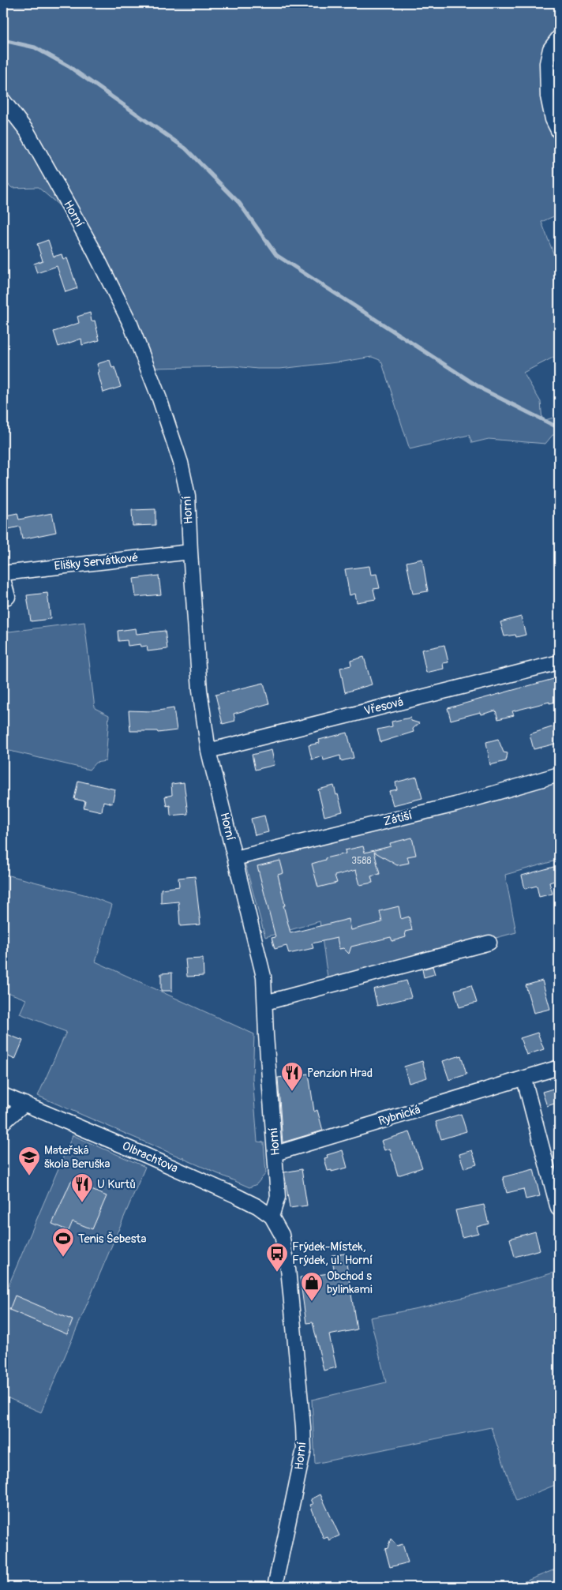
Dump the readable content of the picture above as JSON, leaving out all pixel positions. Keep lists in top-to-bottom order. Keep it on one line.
{"streets":{"street":["Horní","Elišky Servátkové","Vřesová","Zátiší","Rybnická","Olbrachtova"]},"crossings":[["Horní","Elišky Servátkové"],["Horní","Vřesová"],["Horní","Zátiší"],["Horní","Rybnická"],["Horní","Olbrachtova"]],"places":{"restaurant":["Penzion Hrad","U Kurtů"],"school or university":["Mateřská škola Beruška"],"sports":["Tenis Šebesta"],"bus stop":["Frýdek-Místek, Frýdek, ul. Horní"],"shop":["Obchod s bylinkami"]},"house_numbers":["3588"]}
